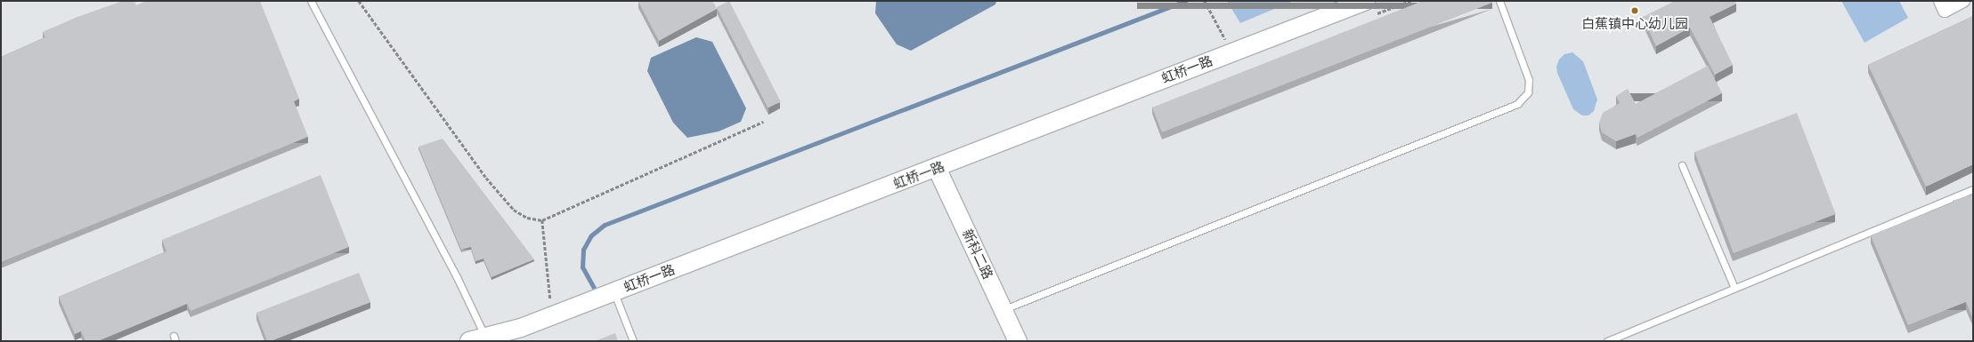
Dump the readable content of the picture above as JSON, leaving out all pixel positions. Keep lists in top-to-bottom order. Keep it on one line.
{"streets":{"street":["虹桥一路","新科二路"]},"crossings":[["虹桥一路","新科二路"]],"places":["白蕉镇中心幼儿园"]}
